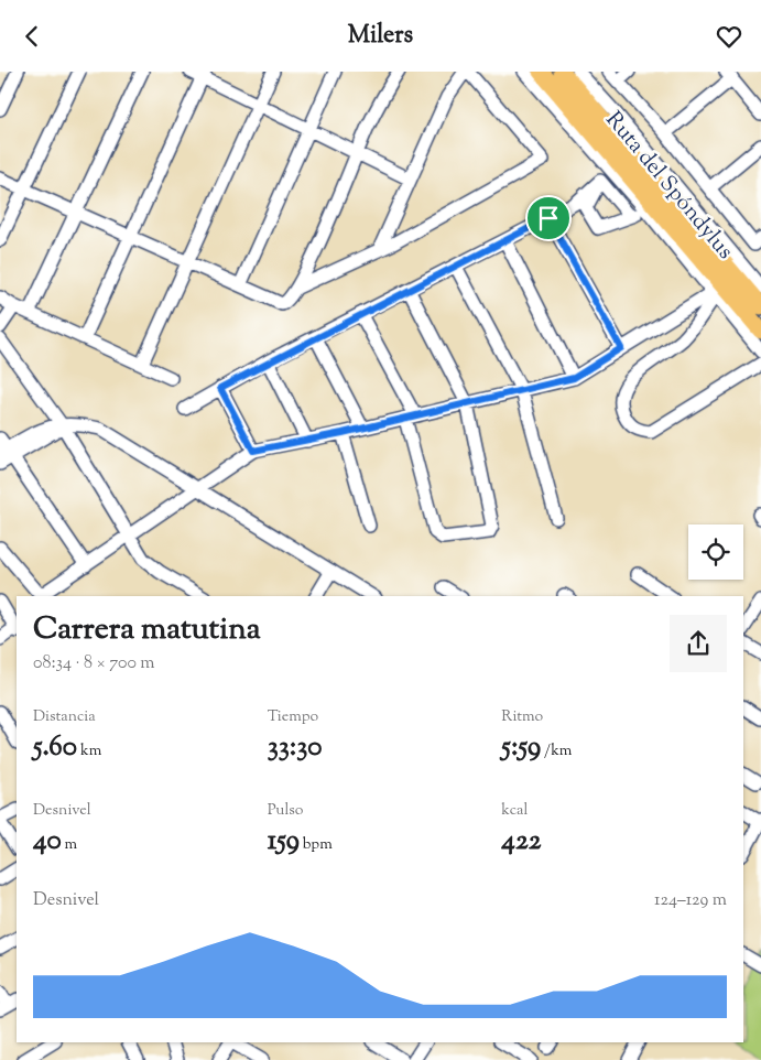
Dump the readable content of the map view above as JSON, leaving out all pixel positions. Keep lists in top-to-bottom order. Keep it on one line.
{"streets":{"highway":["Ruta del Spóndylus"]},"page":{"header":"Milers","heading":["Carrera matutina","08:34 · 8 × 700 m"],"stats":[["Distancia","5.60 km"],["Tiempo","33:30"],["Ritmo","5:59 /km"],["Desnivel","40 m"],["Pulso","159 bpm"],["kcal","422"]],"chart":["Desnivel","124–129 m"]}}
